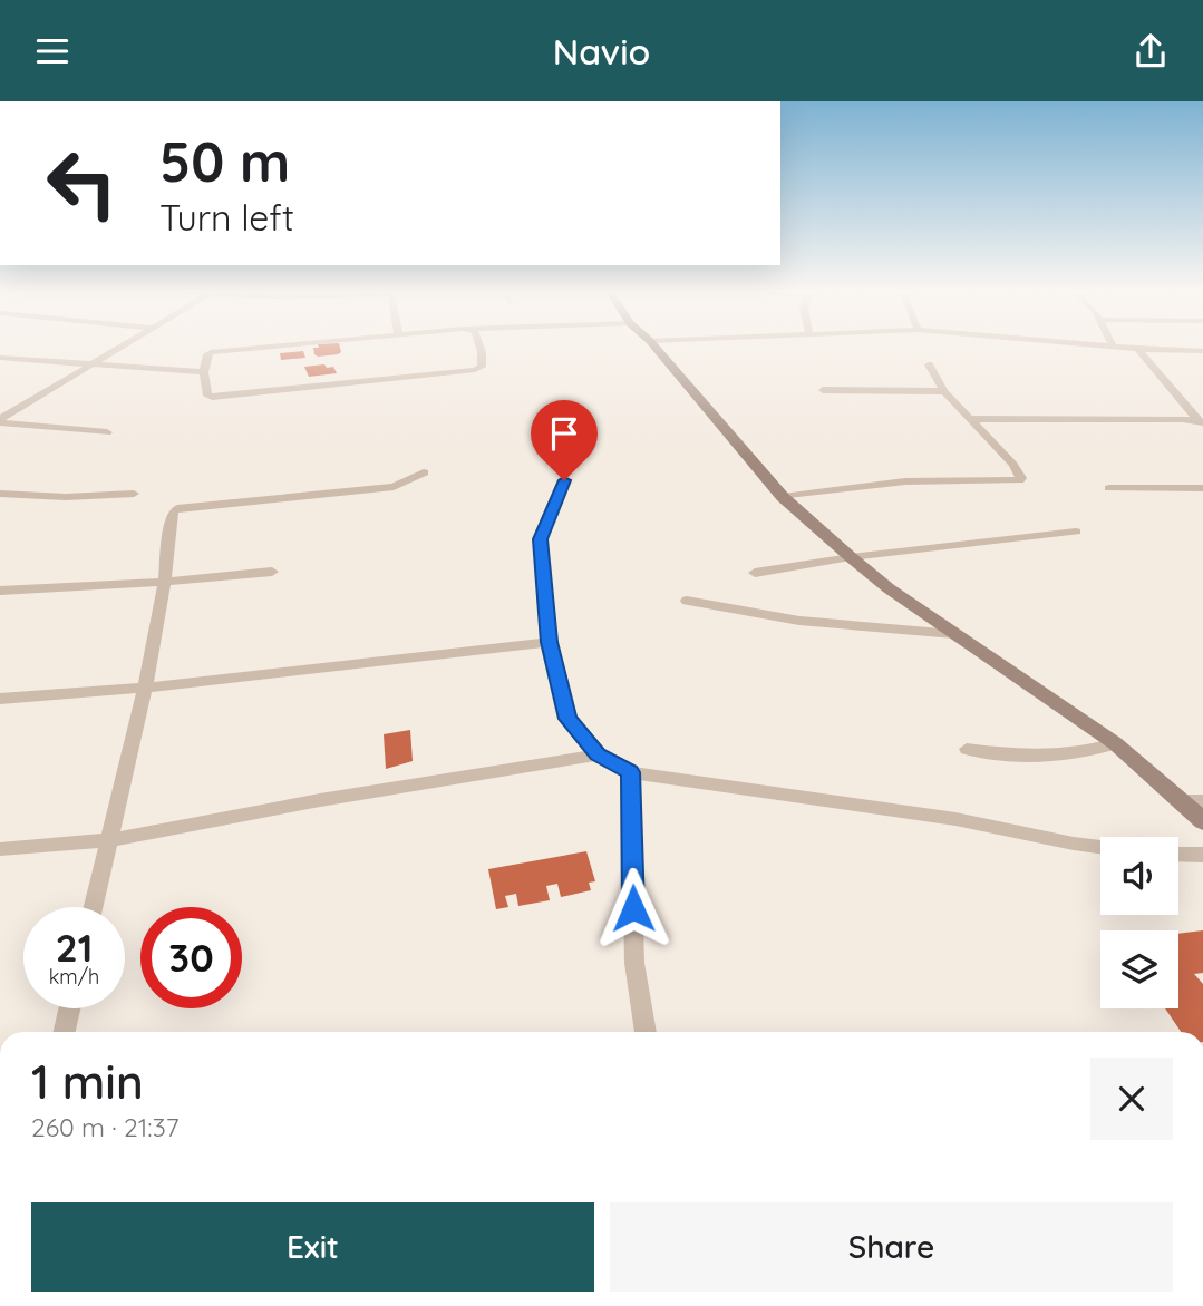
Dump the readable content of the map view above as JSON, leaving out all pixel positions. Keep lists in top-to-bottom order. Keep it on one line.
{"page":{"header":"Navio","turn":["50 m","Turn left"],"speed":"21 km/h","limit":"30","heading":["1 min","260 m · 21:37"],"buttons":["Exit","Share"]}}
